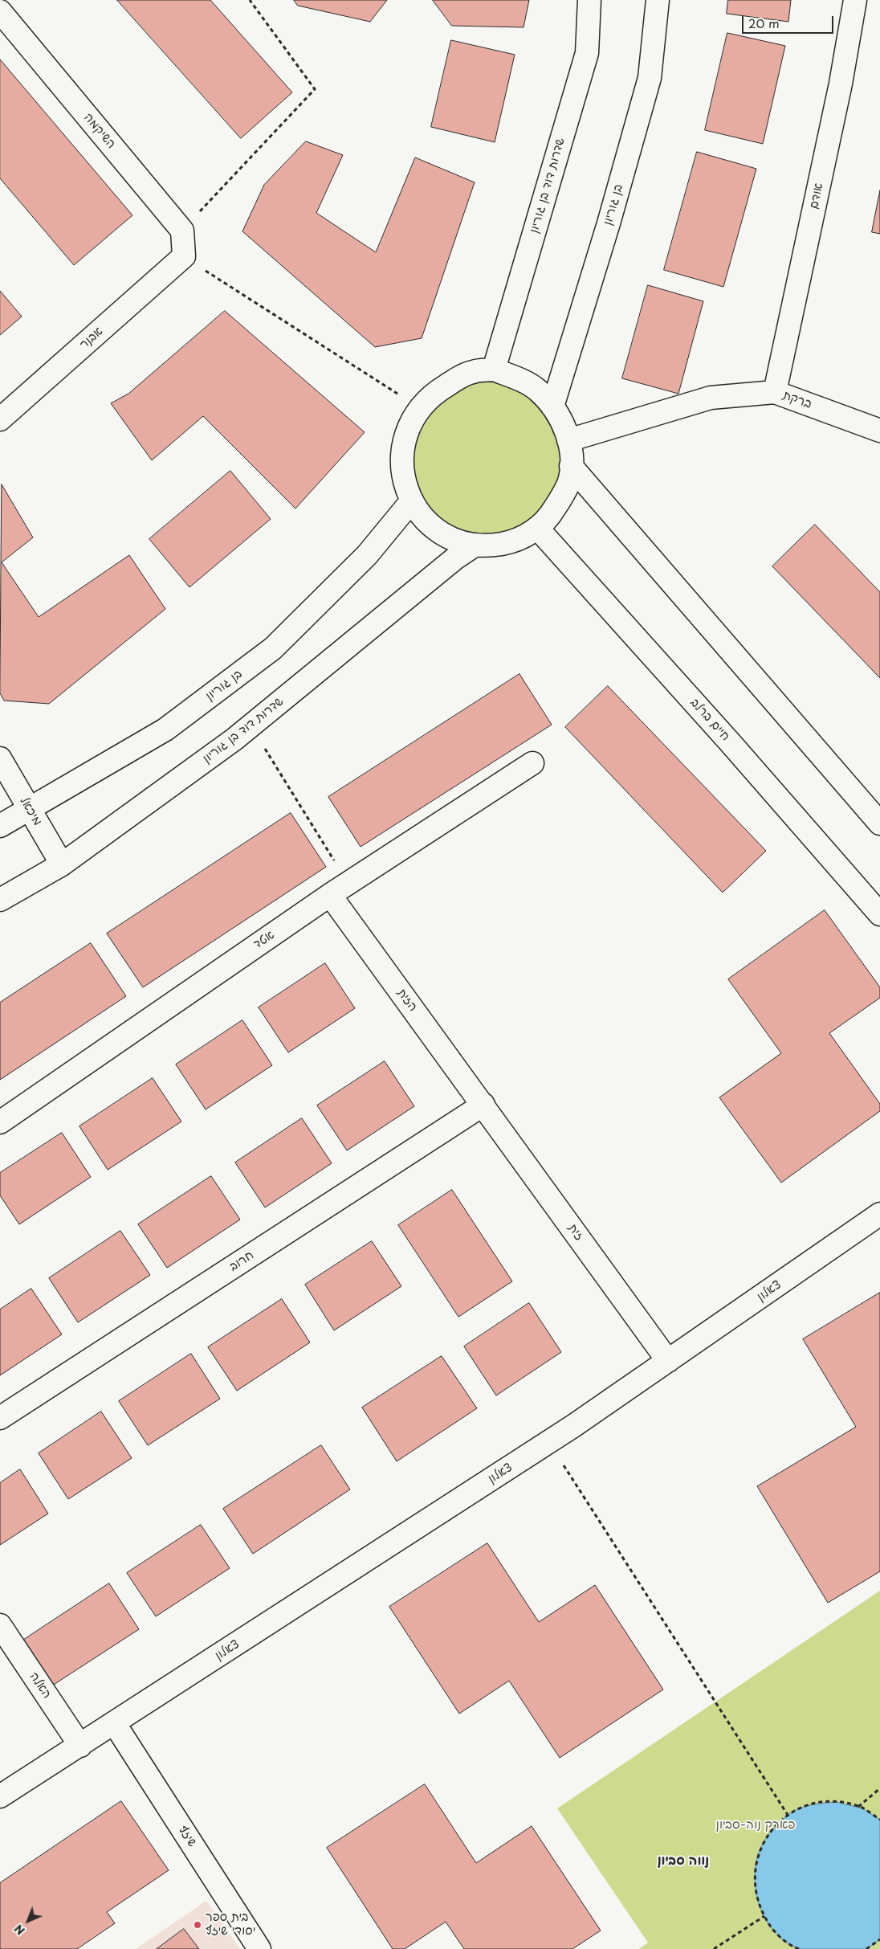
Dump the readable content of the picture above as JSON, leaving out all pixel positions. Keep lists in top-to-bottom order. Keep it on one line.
{"streets":{"street":["השיקמה","שדרות דוד בן גוריון","אודם","בן גוריון","אבנר","ברקת","חיים ברלב","מיכאל","אטד","הזית","זית","חרוב","צאלון","האלה","שיזף"]},"crossings":[["שדרות דוד בן גוריון","מיכאל"],["אודם","ברקת"],["בן גוריון","מיכאל"],["אטד","הזית"],["הזית","זית"],["הזית","חרוב"],["זית","חרוב"],["זית","צאלון"],["צאלון","האלה"],["צאלון","שיזף"]],"districts":["נווה סביון"],"parks":["פארק נוה-סביון"],"places":["בית ספר יסודי שיזף"],"scale_bar":"20 m","north":"bottom left"}
